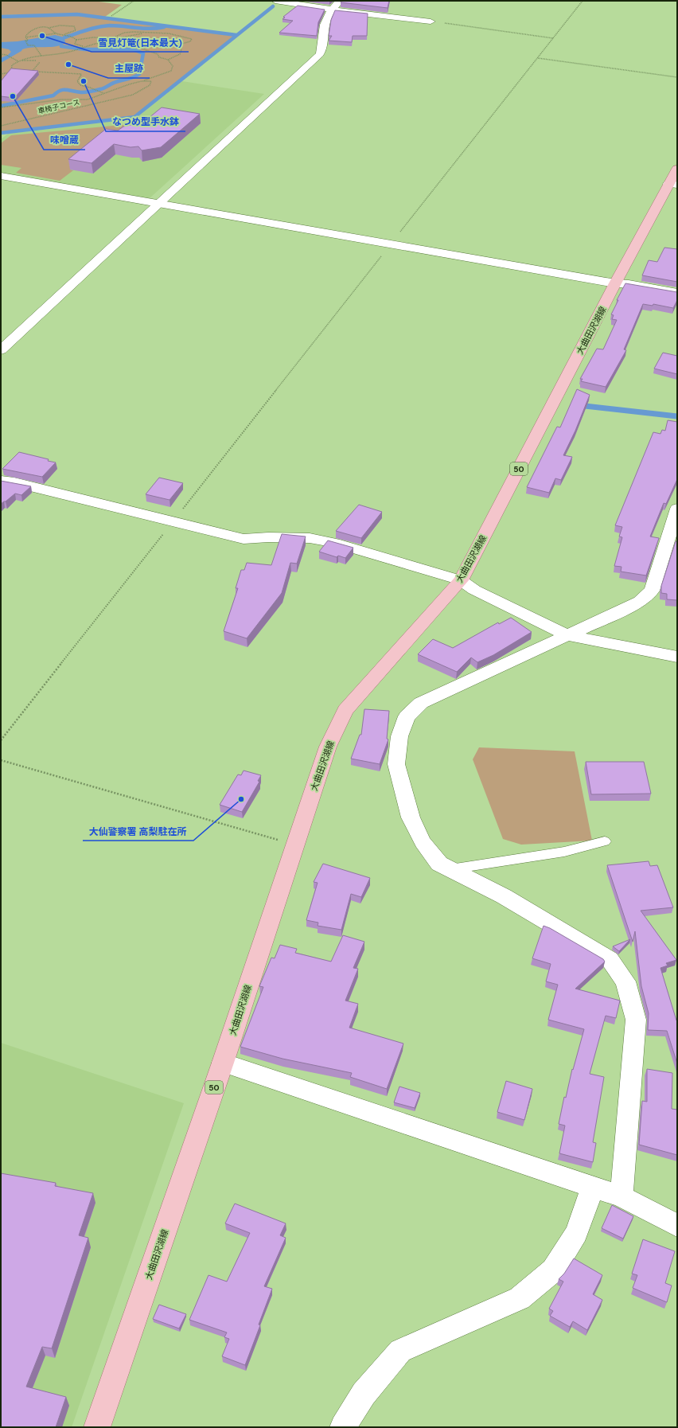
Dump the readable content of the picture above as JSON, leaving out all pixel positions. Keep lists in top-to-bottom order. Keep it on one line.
{"streets":{"main road":["大曲田沢湖線","50"],"path":["車椅子コース"]},"places":["雪見灯篭(日本最大)","主屋跡","なつめ型手水鉢","味噌蔵","大仙警察署 高梨駐在所"]}
